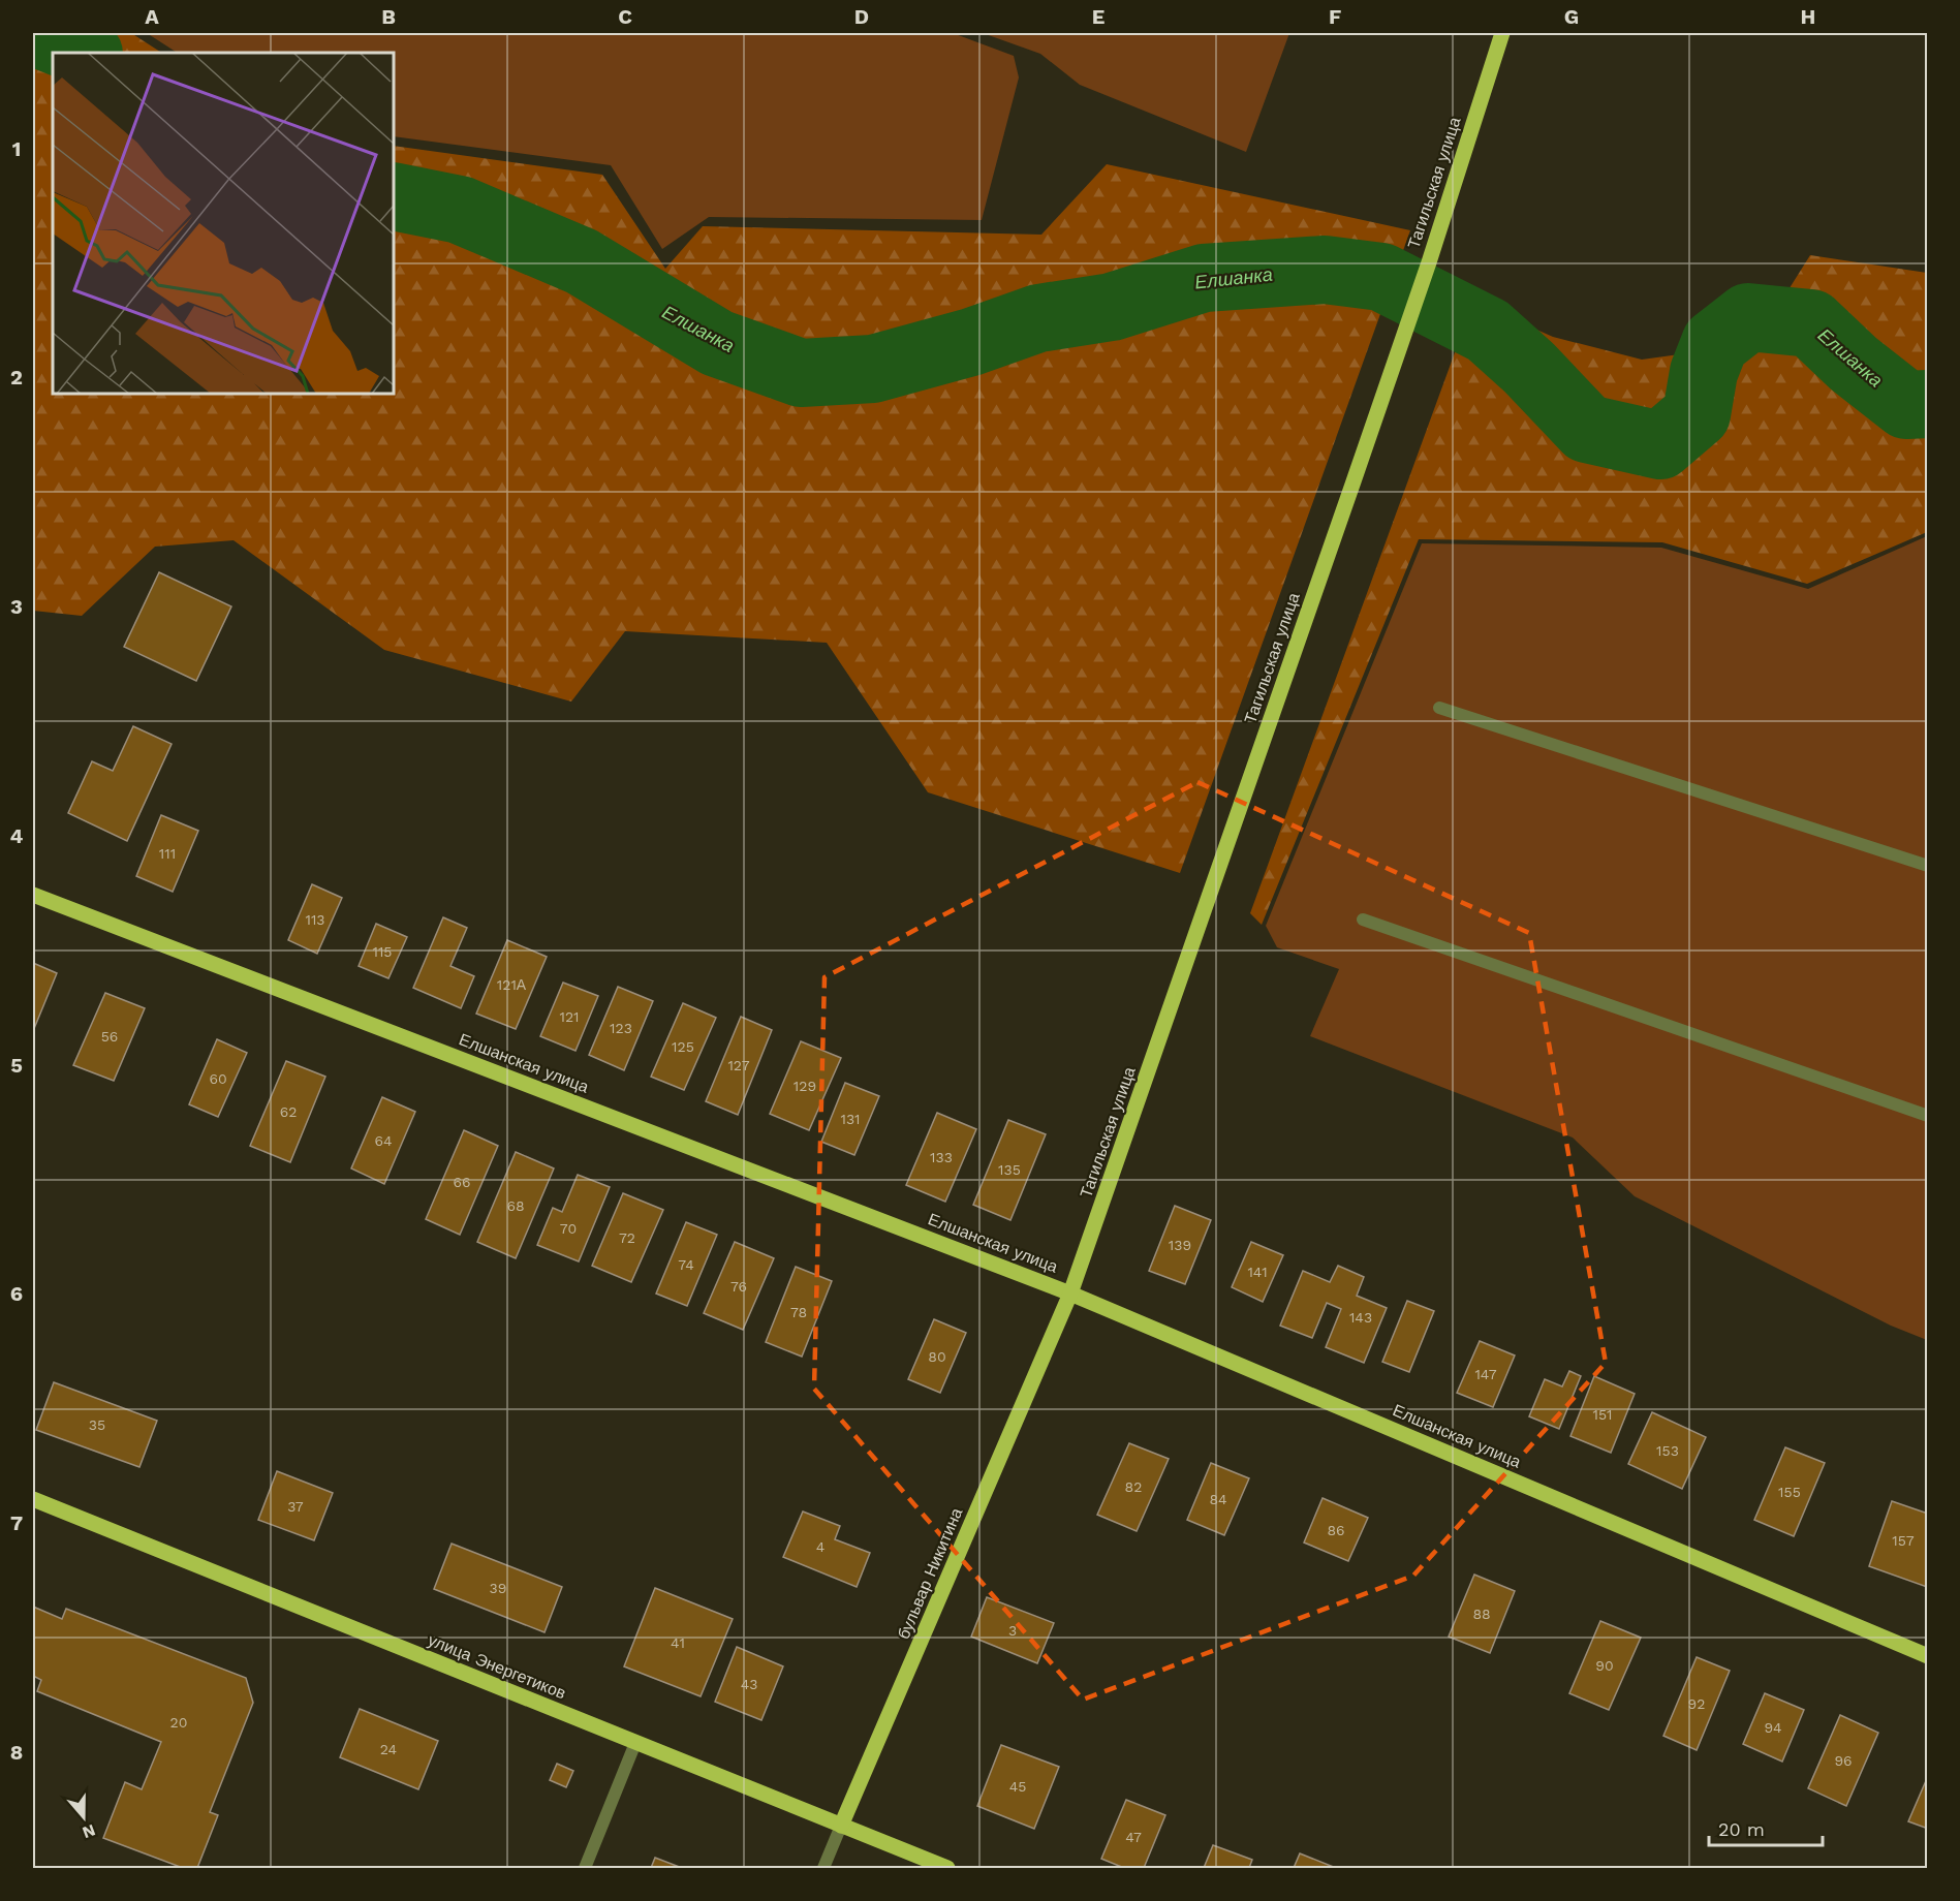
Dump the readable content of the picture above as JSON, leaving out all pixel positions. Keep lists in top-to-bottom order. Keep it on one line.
{"streets":{"main road":["Тагильская улица","Елшанская улица","бульвар Никитина","улица Энергетиков"]},"crossings":[["Тагильская улица","Елшанская улица"],["Тагильская улица","бульвар Никитина"],["Елшанская улица","бульвар Никитина"],["бульвар Никитина","улица Энергетиков"]],"water":["Елшанка"],"house_numbers":["111","113","115","121А","121","123","56","125","127","60","129","62","131","64","133","135","66","68","70","72","139","74","141","76","78","143","80","147","151","35","153","82","155","84","37","86","157","4","39","88","3","41","90","43","92","20","94","24","96","45","47"],"scale_bar":"20 m","north":"bottom","grid":{"columns":["A","B","C","D","E","F","G","H"],"rows":["1","2","3","4","5","6","7","8"]}}
